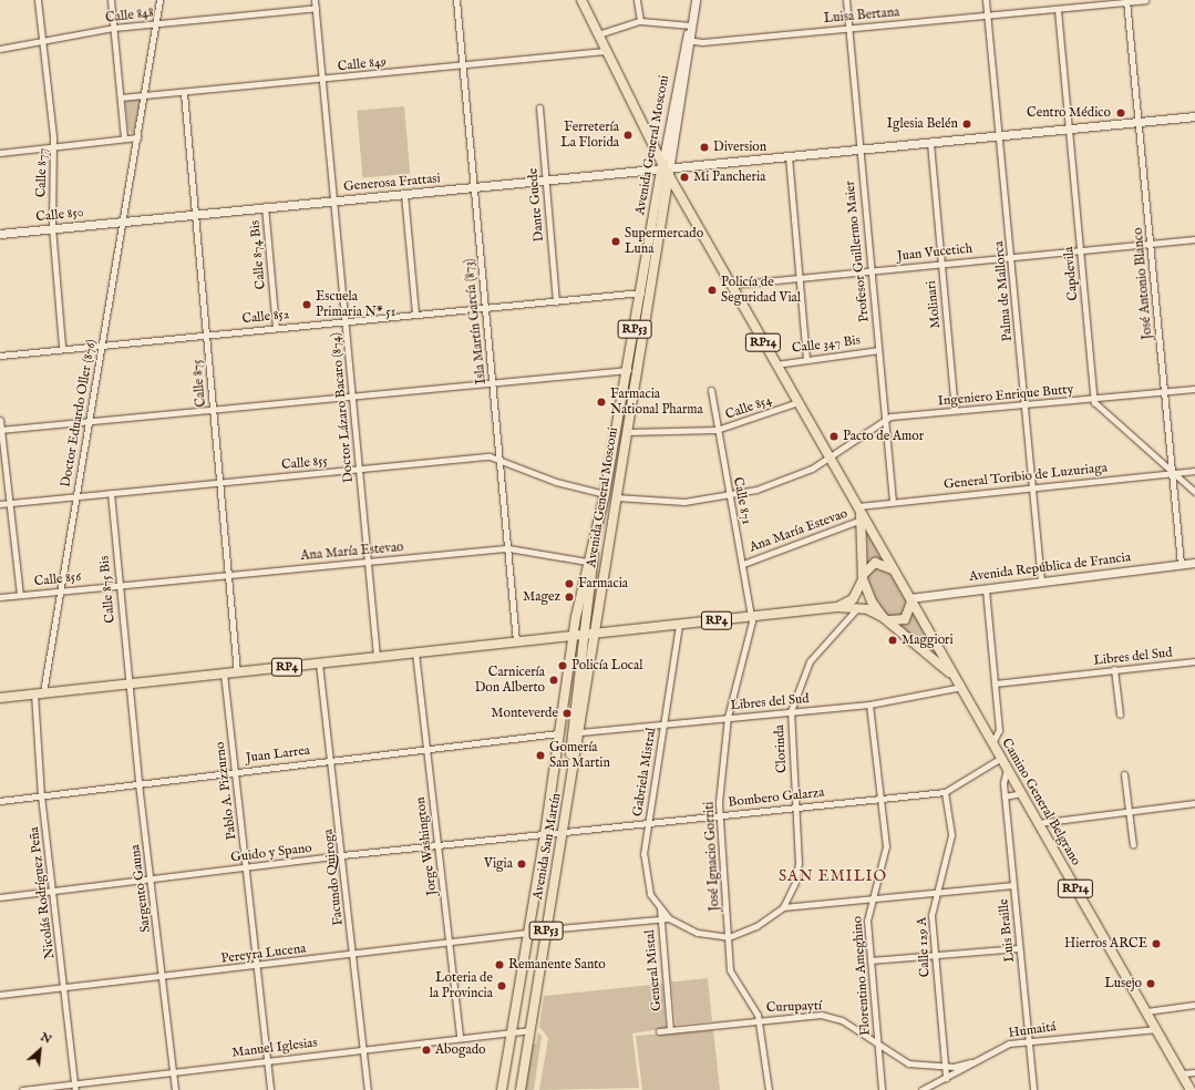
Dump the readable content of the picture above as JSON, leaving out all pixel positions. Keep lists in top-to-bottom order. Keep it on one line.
{"streets":{"main road":["Avenida General Mosconi","Generosa Frattasi","Calle 850","RP53","RP14","Avenida República de Francia","RP4","Camino General Belgrano","Avenida San Martín"],"street":["Calle 848","Luisa Bertana","Calle 849","Calle 877","Dante Guede","Profesor Guillermo Maier","Juan Vucetich","Calle 874 Bis","Capdevila","José Antonio Blanco","Palma de Mallorca","Molinari","Calle 852","Isla Martín García (873)","Calle 347 Bis","Calle 875","Ingeniero Enrique Butty","Doctor Lázaro Bacaro (874)","Calle 854","Doctor Eduardo Oller (876)","Calle 855","General Toribio de Luzuriaga","Calle 871","Ana María Estevao","Calle 856","Calle 875 Bis","Libres del Sud","Clorinda","Juan Larrea","Gabriela Mistral","Pablo A. Pizzurno","Bombero Galarza","Jorge Washington","Guido y Spano","José Ignacio Gorriti","Facundo Quiroga","Sargento Gauna","Nicolás Rodríguez Peña","Luis Braille","Calle 129 A","Pereyra Lucena","General Mistal","Florentino Ameghino","Curupaytí","Humaitá","Manuel Iglesias"]},"crossings":[["Calle 848","Calle 877"],["Calle 848","Doctor Lázaro Bacaro (874)"],["Luisa Bertana","Avenida General Mosconi"],["Luisa Bertana","Profesor Guillermo Maier"],["Luisa Bertana","Capdevila"],["Luisa Bertana","José Antonio Blanco"],["Luisa Bertana","Palma de Mallorca"],["Calle 849","Isla Martín García (873)"],["Calle 849","Calle 875"],["Calle 849","Doctor Lázaro Bacaro (874)"],["Calle 849","Camino General Belgrano"],["Avenida General Mosconi","Generosa Frattasi"],["Avenida General Mosconi","Calle 852"],["Avenida General Mosconi","RP53"],["Avenida General Mosconi","Ingeniero Enrique Butty"],["Avenida General Mosconi","Calle 854"],["Avenida General Mosconi","Calle 855"],["Avenida General Mosconi","Ana María Estevao"],["Avenida General Mosconi","RP4"],["Avenida General Mosconi","Camino General Belgrano"],["Avenida General Mosconi","Avenida San Martín"],["Calle 877","Calle 850"],["Calle 877","Calle 852"],["Generosa Frattasi","Dante Guede"],["Generosa Frattasi","Calle 850"],["Generosa Frattasi","Profesor Guillermo Maier"],["Generosa Frattasi","Calle 874 Bis"],["Generosa Frattasi","Capdevila"],["Generosa Frattasi","José Antonio Blanco"],["Generosa Frattasi","Palma de Mallorca"],["Generosa Frattasi","Molinari"],["Generosa Frattasi","Isla Martín García (873)"],["Generosa Frattasi","Calle 875"],["Generosa Frattasi","Doctor Lázaro Bacaro (874)"],["Generosa Frattasi","Doctor Eduardo Oller (876)"],["Generosa Frattasi","Camino General Belgrano"],["Dante Guede","Calle 852"],["Calle 850","Doctor Eduardo Oller (876)"],["Profesor Guillermo Maier","Juan Vucetich"],["Profesor Guillermo Maier","Calle 347 Bis"],["Profesor Guillermo Maier","Ingeniero Enrique Butty"],["Profesor Guillermo Maier","General Toribio de Luzuriaga"],["Juan Vucetich","Capdevila"],["Juan Vucetich","José Antonio Blanco"],["Juan Vucetich","Palma de Mallorca"],["Juan Vucetich","Molinari"],["Juan Vucetich","Camino General Belgrano"],["Calle 874 Bis","Calle 852"],["Capdevila","Ingeniero Enrique Butty"],["José Antonio Blanco","Ingeniero Enrique Butty"],["José Antonio Blanco","General Toribio de Luzuriaga"],["José Antonio Blanco","Avenida República de Francia"],["Palma de Mallorca","Ingeniero Enrique Butty"],["Palma de Mallorca","General Toribio de Luzuriaga"],["Palma de Mallorca","Avenida República de Francia"],["Molinari","Ingeniero Enrique Butty"],["Calle 852","Isla Martín García (873)"],["Calle 852","Calle 875"],["Calle 852","Doctor Lázaro Bacaro (874)"],["Calle 852","Doctor Eduardo Oller (876)"],["Isla Martín García (873)","Calle 855"],["Isla Martín García (873)","Ana María Estevao"],["Isla Martín García (873)","RP4"],["RP53","Calle 855"],["RP53","RP4"],["RP53","Avenida San Martín"],["Calle 347 Bis","Camino General Belgrano"],["Calle 875","Calle 855"],["Calle 875","Ana María Estevao"],["Calle 875","RP4"],["Ingeniero Enrique Butty","Calle 871"],["Ingeniero Enrique Butty","Camino General Belgrano"],["Doctor Lázaro Bacaro (874)","Calle 855"],["Doctor Lázaro Bacaro (874)","Ana María Estevao"],["Doctor Lázaro Bacaro (874)","RP4"],["Calle 854","Calle 871"],["Calle 854","Camino General Belgrano"],["Doctor Eduardo Oller (876)","Calle 855"],["Doctor Eduardo Oller (876)","Calle 856"],["Doctor Eduardo Oller (876)","RP4"],["Doctor Eduardo Oller (876)","Nicolás Rodríguez Peña"],["Calle 855","Calle 875 Bis"],["General Toribio de Luzuriaga","Camino General Belgrano"],["Calle 871","Ana María Estevao"],["Calle 871","RP4"],["Calle 871","José Ignacio Gorriti"],["Ana María Estevao","Calle 856"],["Ana María Estevao","Calle 875 Bis"],["Ana María Estevao","Camino General Belgrano"],["Avenida República de Francia","Camino General Belgrano"],["Calle 856","Calle 875 Bis"],["Calle 875 Bis","RP4"],["Calle 875 Bis","Sargento Gauna"],["RP4","Clorinda"],["RP4","Gabriela Mistral"],["RP4","Pablo A. Pizzurno"],["RP4","Camino General Belgrano"],["RP4","Jorge Washington"],["RP4","Avenida San Martín"],["RP4","José Ignacio Gorriti"],["RP4","Facundo Quiroga"],["RP4","Sargento Gauna"],["RP4","Nicolás Rodríguez Peña"],["Libres del Sud","Clorinda"],["Libres del Sud","Gabriela Mistral"],["Libres del Sud","Camino General Belgrano"],["Libres del Sud","Avenida San Martín"],["Libres del Sud","José Ignacio Gorriti"],["Libres del Sud","Florentino Ameghino"],["Clorinda","Bombero Galarza"],["Juan Larrea","Pablo A. Pizzurno"],["Juan Larrea","Jorge Washington"],["Juan Larrea","Avenida San Martín"],["Juan Larrea","Facundo Quiroga"],["Juan Larrea","Sargento Gauna"],["Juan Larrea","Nicolás Rodríguez Peña"],["Gabriela Mistral","Bombero Galarza"],["Gabriela Mistral","General Mistal"],["Pablo A. Pizzurno","Guido y Spano"],["Pablo A. Pizzurno","Pereyra Lucena"],["Pablo A. Pizzurno","Manuel Iglesias"],["Bombero Galarza","Camino General Belgrano"],["Bombero Galarza","Avenida San Martín"],["Bombero Galarza","Guido y Spano"],["Bombero Galarza","José Ignacio Gorriti"],["Bombero Galarza","Calle 129 A"],["Bombero Galarza","Florentino Ameghino"],["Camino General Belgrano","Luis Braille"],["Camino General Belgrano","Humaitá"],["Jorge Washington","Guido y Spano"],["Jorge Washington","Pereyra Lucena"],["Jorge Washington","Manuel Iglesias"],["Avenida San Martín","Guido y Spano"],["Avenida San Martín","Pereyra Lucena"],["Avenida San Martín","Manuel Iglesias"],["Guido y Spano","Facundo Quiroga"],["Guido y Spano","Sargento Gauna"],["Guido y Spano","Nicolás Rodríguez Peña"],["José Ignacio Gorriti","Curupaytí"],["Facundo Quiroga","Pereyra Lucena"],["Facundo Quiroga","Manuel Iglesias"],["Sargento Gauna","Pereyra Lucena"],["Sargento Gauna","Manuel Iglesias"],["Nicolás Rodríguez Peña","Pereyra Lucena"],["Nicolás Rodríguez Peña","Manuel Iglesias"],["Luis Braille","Humaitá"],["Calle 129 A","Curupaytí"],["Calle 129 A","Humaitá"],["General Mistal","Curupaytí"],["Florentino Ameghino","Curupaytí"],["Curupaytí","Humaitá"]],"districts":["SAN EMILIO"],"places":["Centro Médico","Iglesia Belén","Ferretería La Florida","Diversion","Mi Pancheria","Supermercado Luna","Policía de Seguridad Vial","Escuela Primaria N* 51","Farmacia National Pharma","Pacto de Amor","Farmacia","Magez","Maggiori","Policía Local","Carnicería Don Alberto","Monteverde","Gomería San Martin","Vigia","Hierros ARCE","Remanente Santo","Lusejo","Loteria de la Provincia","Abogado"],"north":"top right"}
